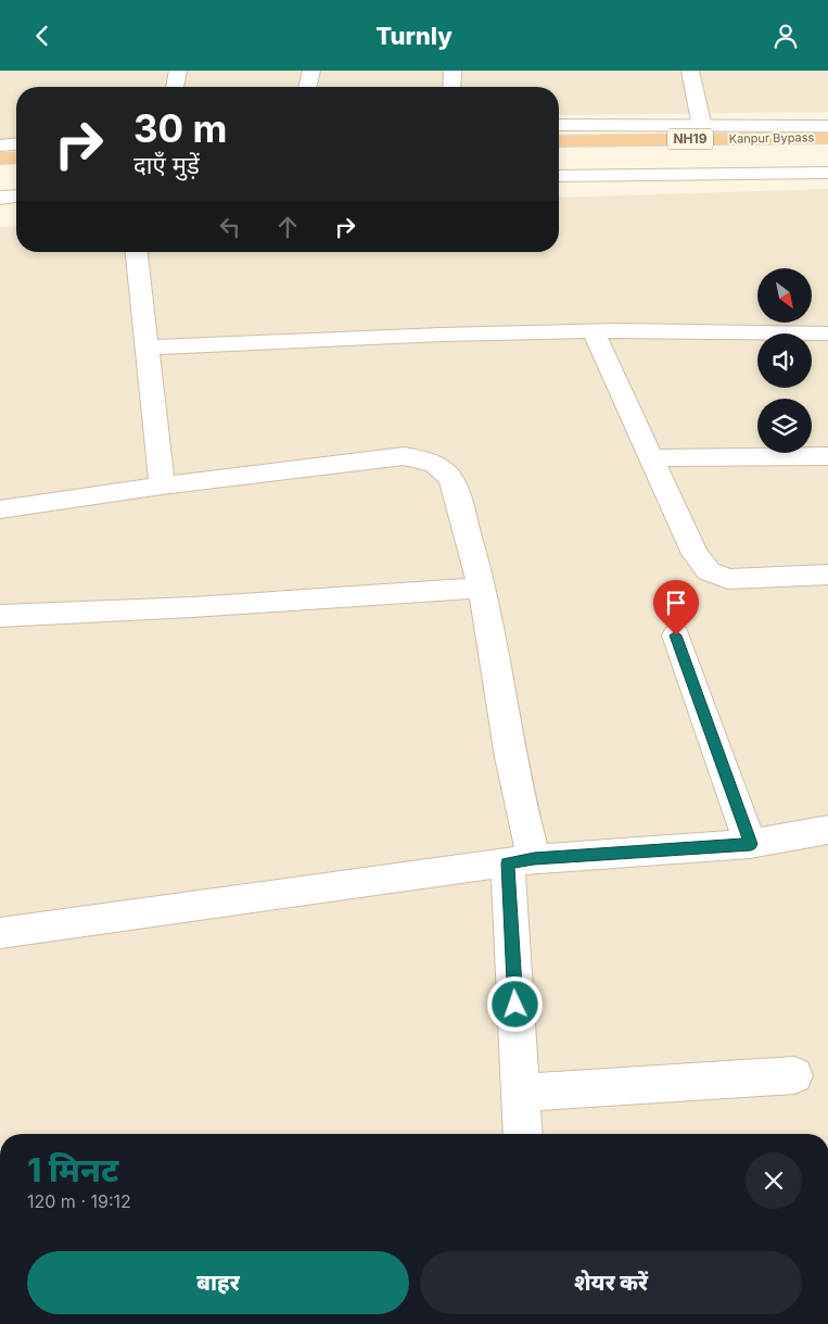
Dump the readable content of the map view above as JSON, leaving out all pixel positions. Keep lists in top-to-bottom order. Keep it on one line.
{"streets":{"highway":["Kanpur Bypass","NH19"]},"north":"bottom right","page":{"header":"Turnly","turn":["30 m","दाएँ मुड़ें"],"heading":["1 मिनट","120 m · 19:12"],"buttons":["बाहर","शेयर करें"]}}
